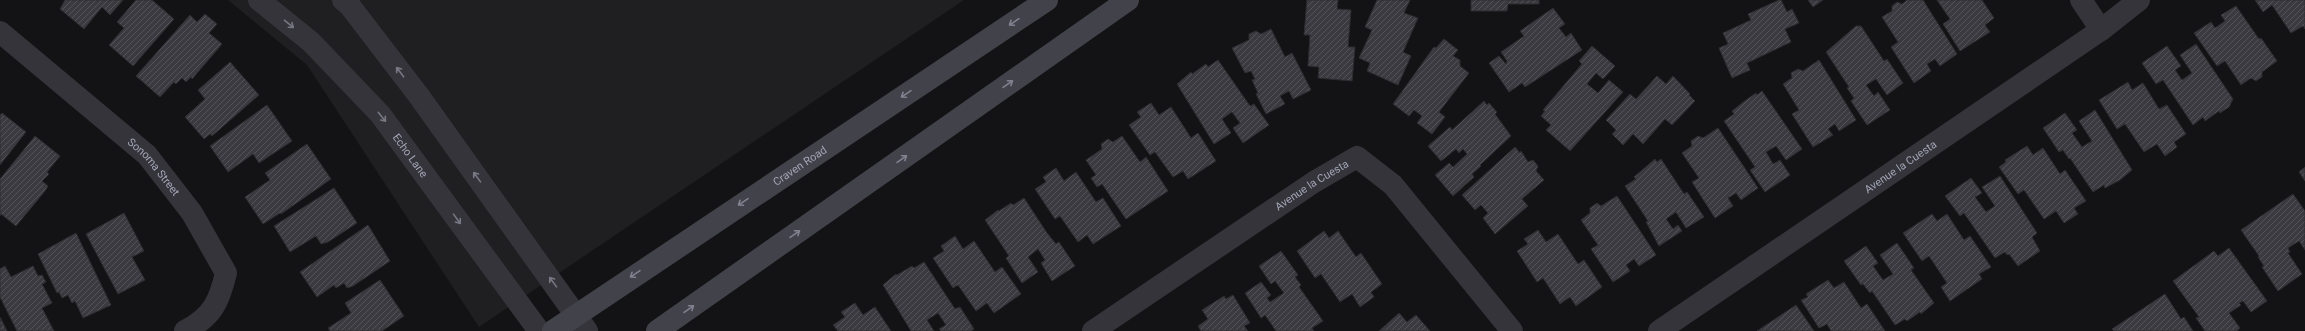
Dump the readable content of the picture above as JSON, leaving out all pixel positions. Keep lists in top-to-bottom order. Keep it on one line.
{"streets":{"main road":["Craven Road"],"street":["Echo Lane","Sonoma Street","Avenue la Cuesta"]}}
